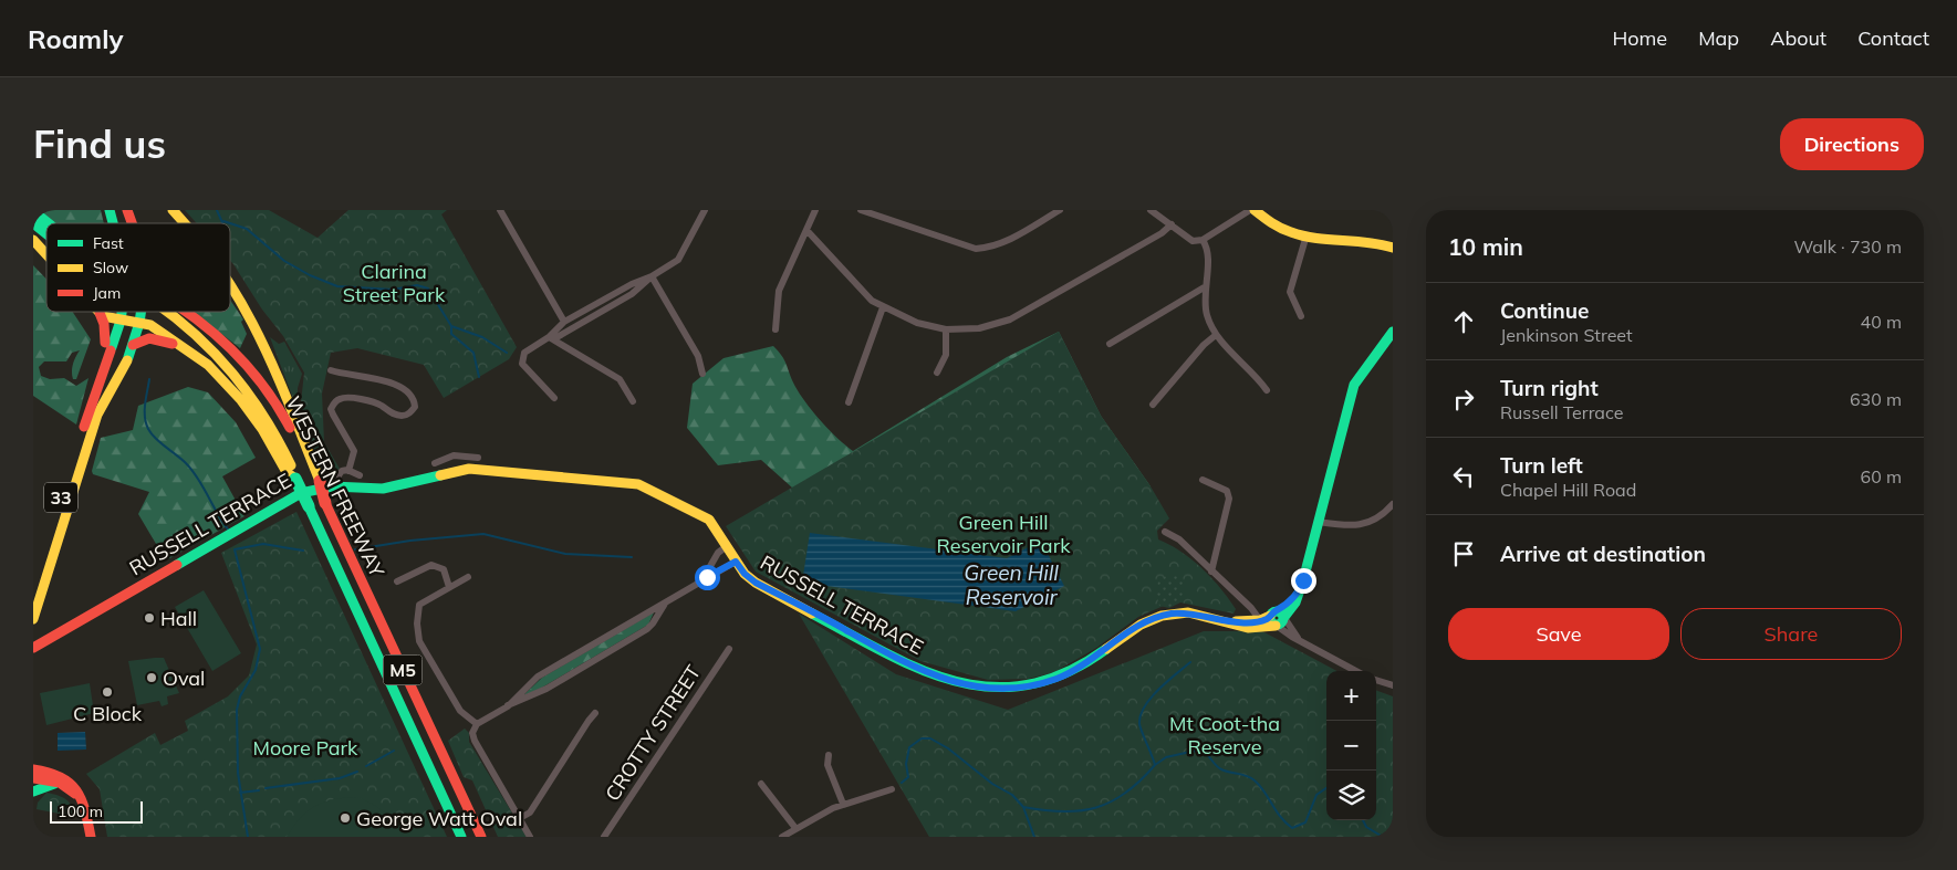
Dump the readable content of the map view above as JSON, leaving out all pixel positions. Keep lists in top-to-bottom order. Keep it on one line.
{"streets":{"main road":["WESTERN FREEWAY","33","RUSSELL TERRACE","M5"],"street":["CROTTY STREET"]},"water":["Green Hill Reservoir"],"parks":["Clarina Street Park","Green Hill Reservoir Park","Mt Coot-tha Reserve","Moore Park"],"places":["Hall","Oval","C Block","George Watt Oval"],"legend":["Fast","Slow","Jam"],"scale_bar":"100 m","page":{"header":"Roamly","nav":["Home","Map","About","Contact"],"buttons":["Directions",["Save","Share"]],"title":"Find us","heading":["10 min","Walk · 730 m"],"list":[["Continue","Jenkinson Street","40 m"],["Turn right","Russell Terrace","630 m"],["Turn left","Chapel Hill Road","60 m"],"Arrive at destination"],"map_buttons":["+","−"],"scale":"100 m"}}
